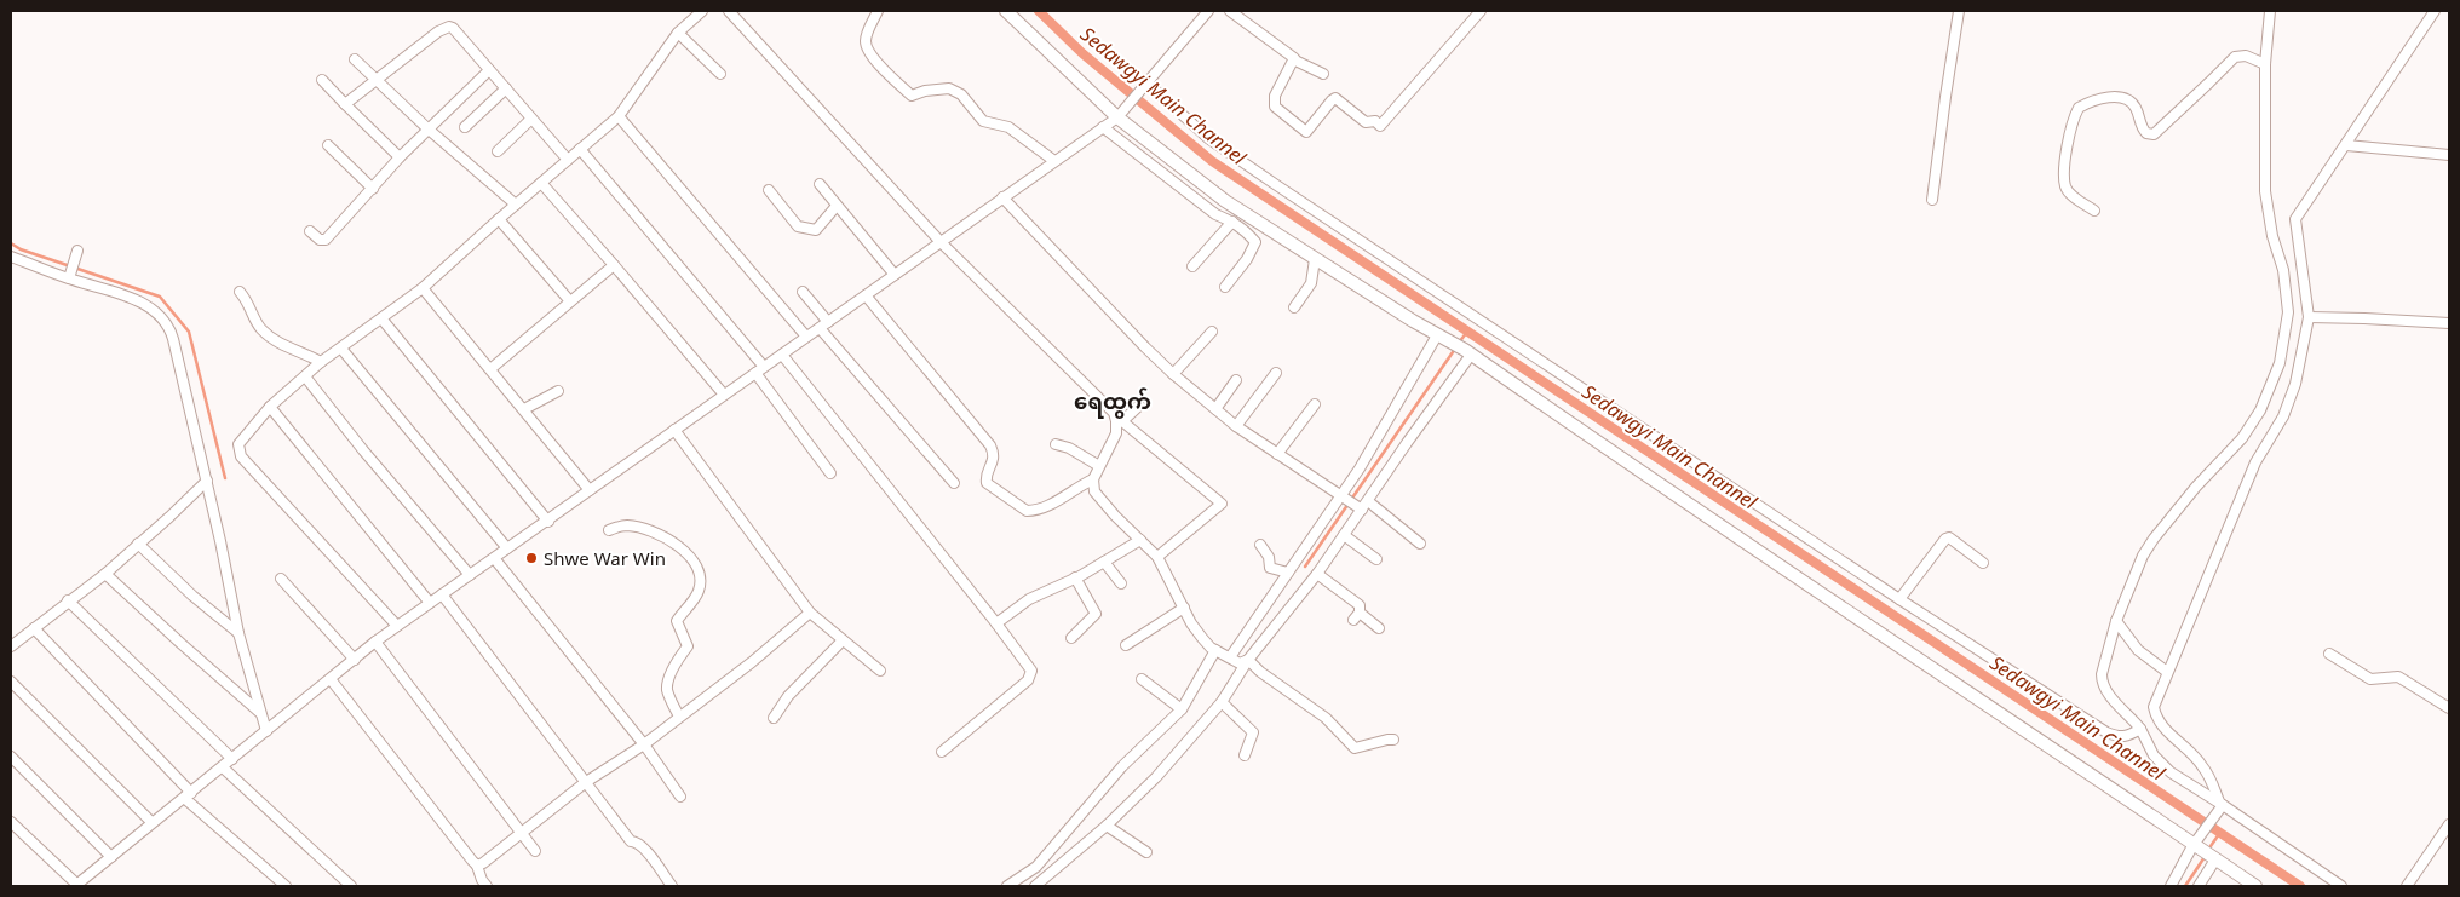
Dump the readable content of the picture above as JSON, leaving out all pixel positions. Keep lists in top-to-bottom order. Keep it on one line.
{"districts":["ရေထွက်"],"water":["Sedawgyi Main Channel"],"places":["Shwe War Win"]}
